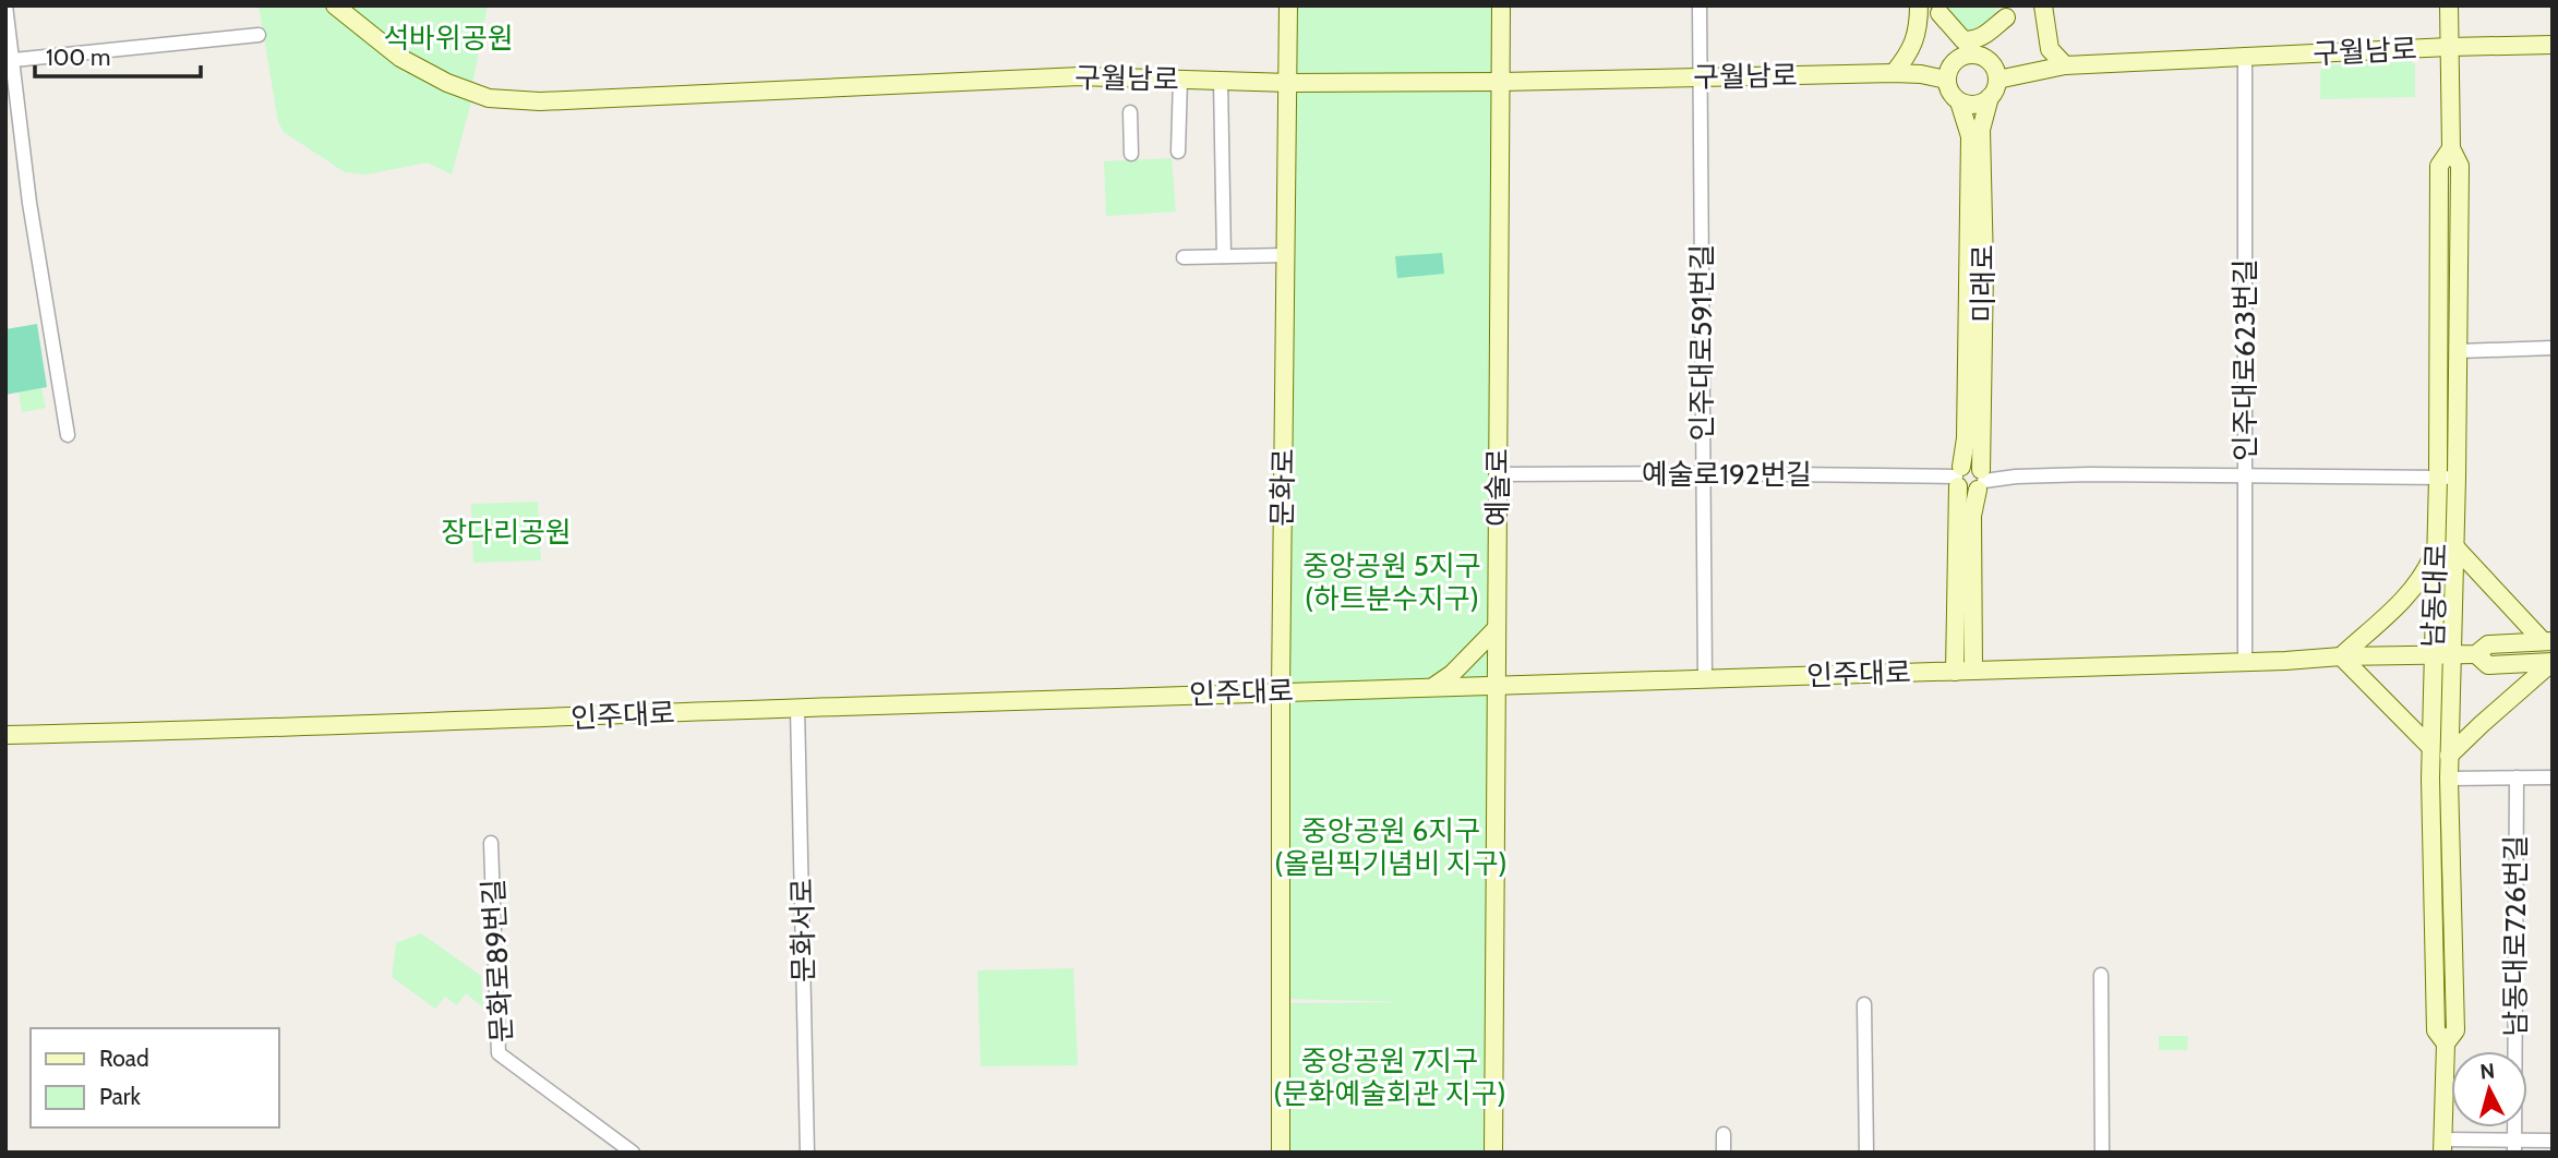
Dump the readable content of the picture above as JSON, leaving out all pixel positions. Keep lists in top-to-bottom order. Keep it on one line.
{"streets":{"main road":["구월남로","미래로","문화로","예술로","남동대로","인주대로"],"street":["인주대로591번길","인주대로623번길","예술로192번길","문화서로","남동대로726번길","문화로89번길"]},"crossings":[["구월남로","미래로"],["구월남로","인주대로591번길"],["구월남로","인주대로623번길"],["구월남로","문화로"],["구월남로","예술로"],["구월남로","남동대로"],["미래로","예술로192번길"],["미래로","인주대로"],["인주대로591번길","예술로192번길"],["인주대로591번길","인주대로"],["인주대로623번길","인주대로"],["예술로192번길","예술로"],["문화로","인주대로"],["예술로","인주대로"],["남동대로","인주대로"],["인주대로","문화서로"]],"parks":["석바위공원","장다리공원","중앙공원 5지구 (하트분수지구)","중앙공원 6지구 (올림픽기념비 지구)","중앙공원 7지구 (문화예술회관 지구)"],"legend":["Road","Park"],"scale_bar":"100 m","north":"top"}
